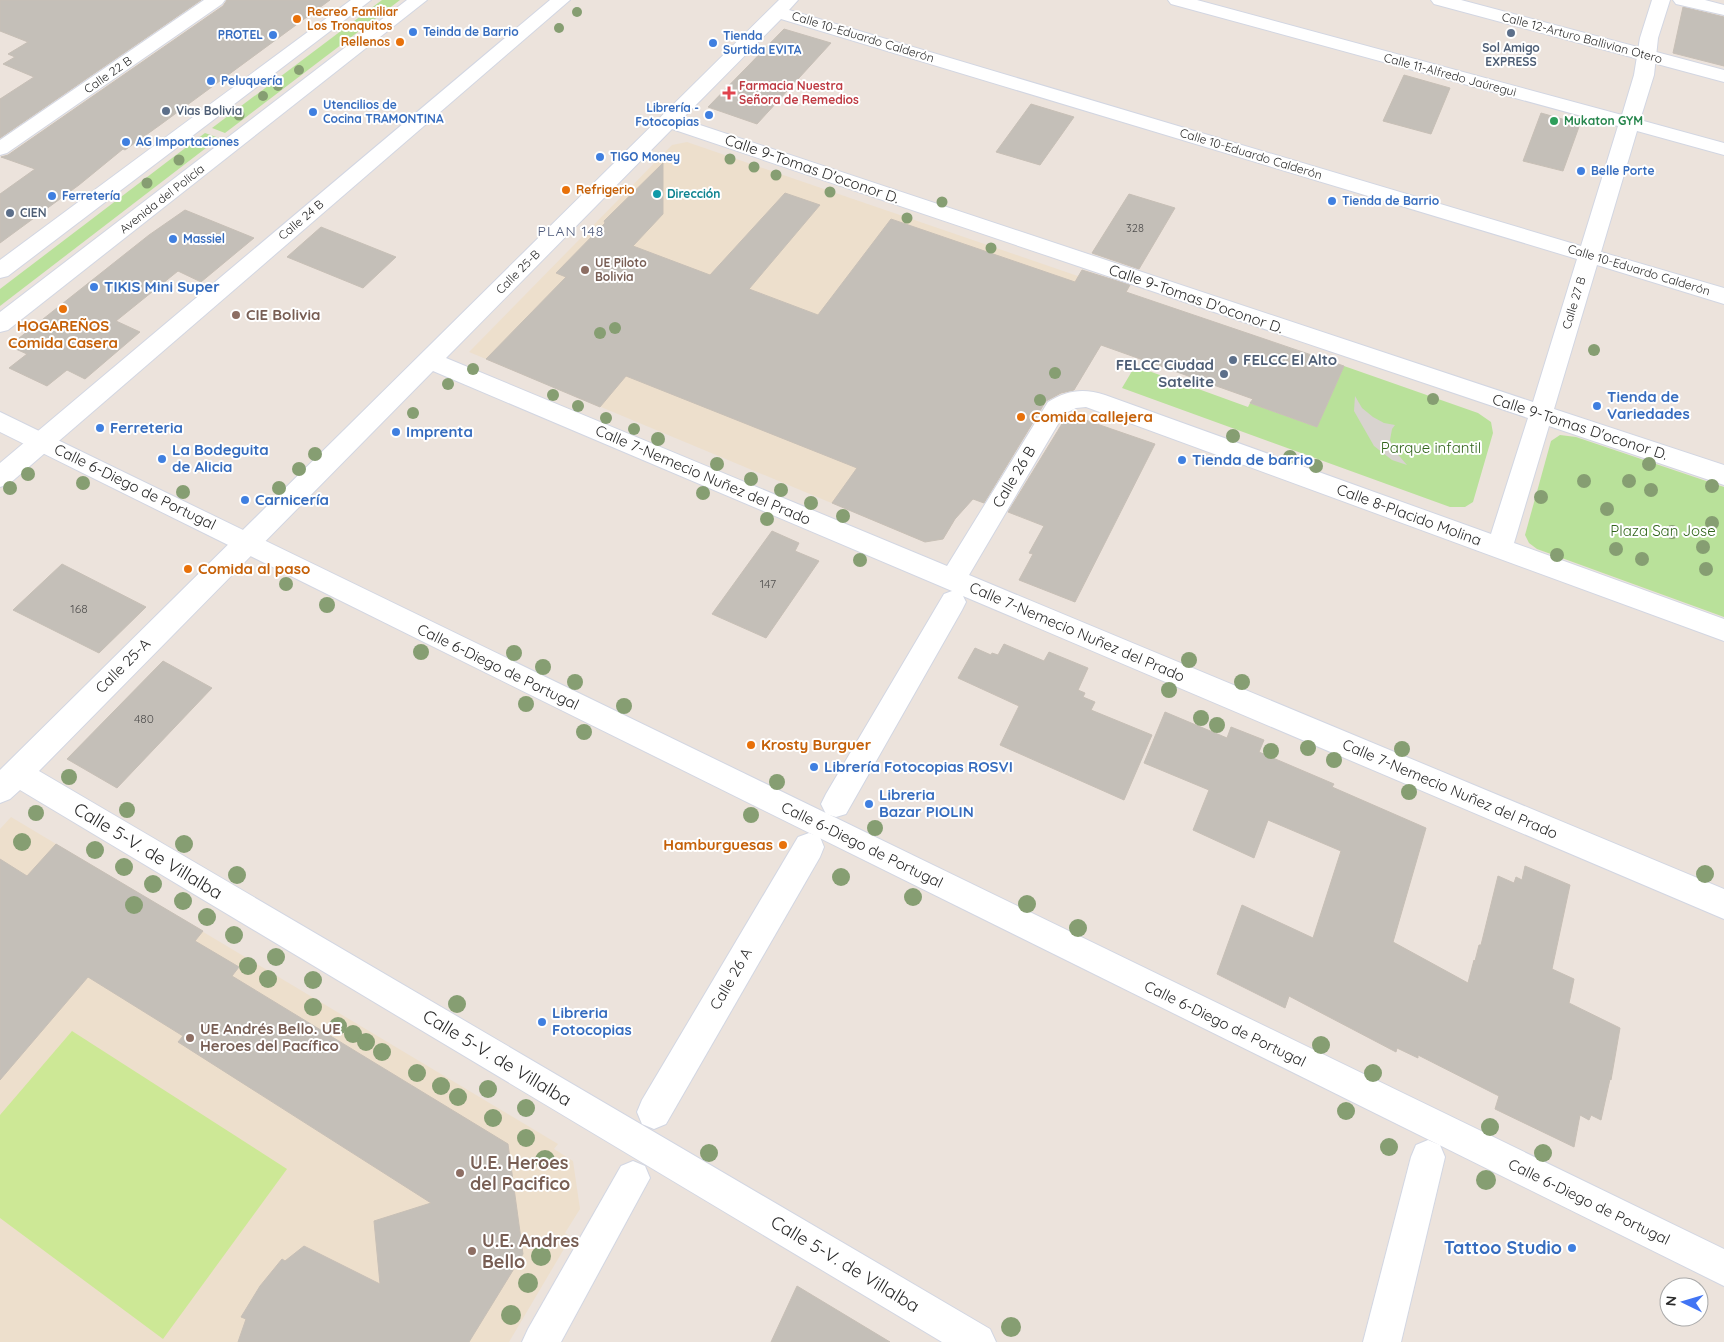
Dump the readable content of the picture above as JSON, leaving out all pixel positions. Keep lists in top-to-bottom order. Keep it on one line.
{"streets":{"street":["Calle 10-Eduardo Calderón","Calle 12-Arturo Ballivian Otero","Calle 22 B","Calle 11-Alfredo Jaúregui","Calle 9-Tomas D'oconor D.","Avenida del Policía","Calle 24 B","Calle 25-B","Calle 27 B","Calle 7-Nemecio Nuñez del Prado","Calle 26 B","Calle 6-Diego de Portugal","Calle 8-Placido Molina","Calle 25-A","Calle 5-V. de Villalba","Calle 26 A"]},"crossings":[["Calle 10-Eduardo Calderón","Calle 25-B"],["Calle 10-Eduardo Calderón","Calle 27 B"],["Calle 12-Arturo Ballivian Otero","Calle 27 B"],["Calle 11-Alfredo Jaúregui","Calle 27 B"],["Calle 9-Tomas D'oconor D.","Calle 25-B"],["Calle 9-Tomas D'oconor D.","Calle 27 B"],["Calle 24 B","Calle 6-Diego de Portugal"],["Calle 25-B","Calle 7-Nemecio Nuñez del Prado"],["Calle 25-B","Calle 6-Diego de Portugal"],["Calle 25-B","Calle 25-A"],["Calle 27 B","Calle 8-Placido Molina"],["Calle 7-Nemecio Nuñez del Prado","Calle 26 B"],["Calle 26 B","Calle 8-Placido Molina"],["Calle 6-Diego de Portugal","Calle 25-A"],["Calle 25-A","Calle 5-V. de Villalba"]],"districts":["PLAN 148"],"parks":["Parque infantil","Plaza San Jose"],"places":{"other":["Recreo Familiar Los Tronquitos","Teinda de Barrio","Sol Amigo EXPRESS","PROTEL","Rellenos","Tienda Surtida EVITA","Peluquería","Vias Bolivia","Utencilios de Cocina TRAMONTINA","Librería - Fotocopias","Mukaton GYM","AG Importaciones","TIGO Money","Belle Porte","Refrigerio","Dirección","Ferretería","Tienda de Barrio","CIEN","Massiel","UE Piloto Bolivia","TIKIS Mini Super","HOGAREÑOS Comida Casera","CIE Bolivia","FELCC El Alto","FELCC Ciudad Satelite","Tienda de Variedades","Comida callejera","Ferreteria","Imprenta","La Bodeguita de Alicia","Tienda de barrio","Carnicería","Comida al paso","Krosty Burguer","Librería Fotocopias ROSVI","Libreria Bazar PIOLIN","Hamburguesas","Libreria Fotocopias","UE Andrés Bello. UE Heroes del Pacífico","U.E. Heroes del Pacifico","Tattoo Studio","U.E. Andres Bello"],"health":["Farmacia Nuestra Señora de Remedios"]},"house_numbers":["328","147","168","480"],"north":"left"}
